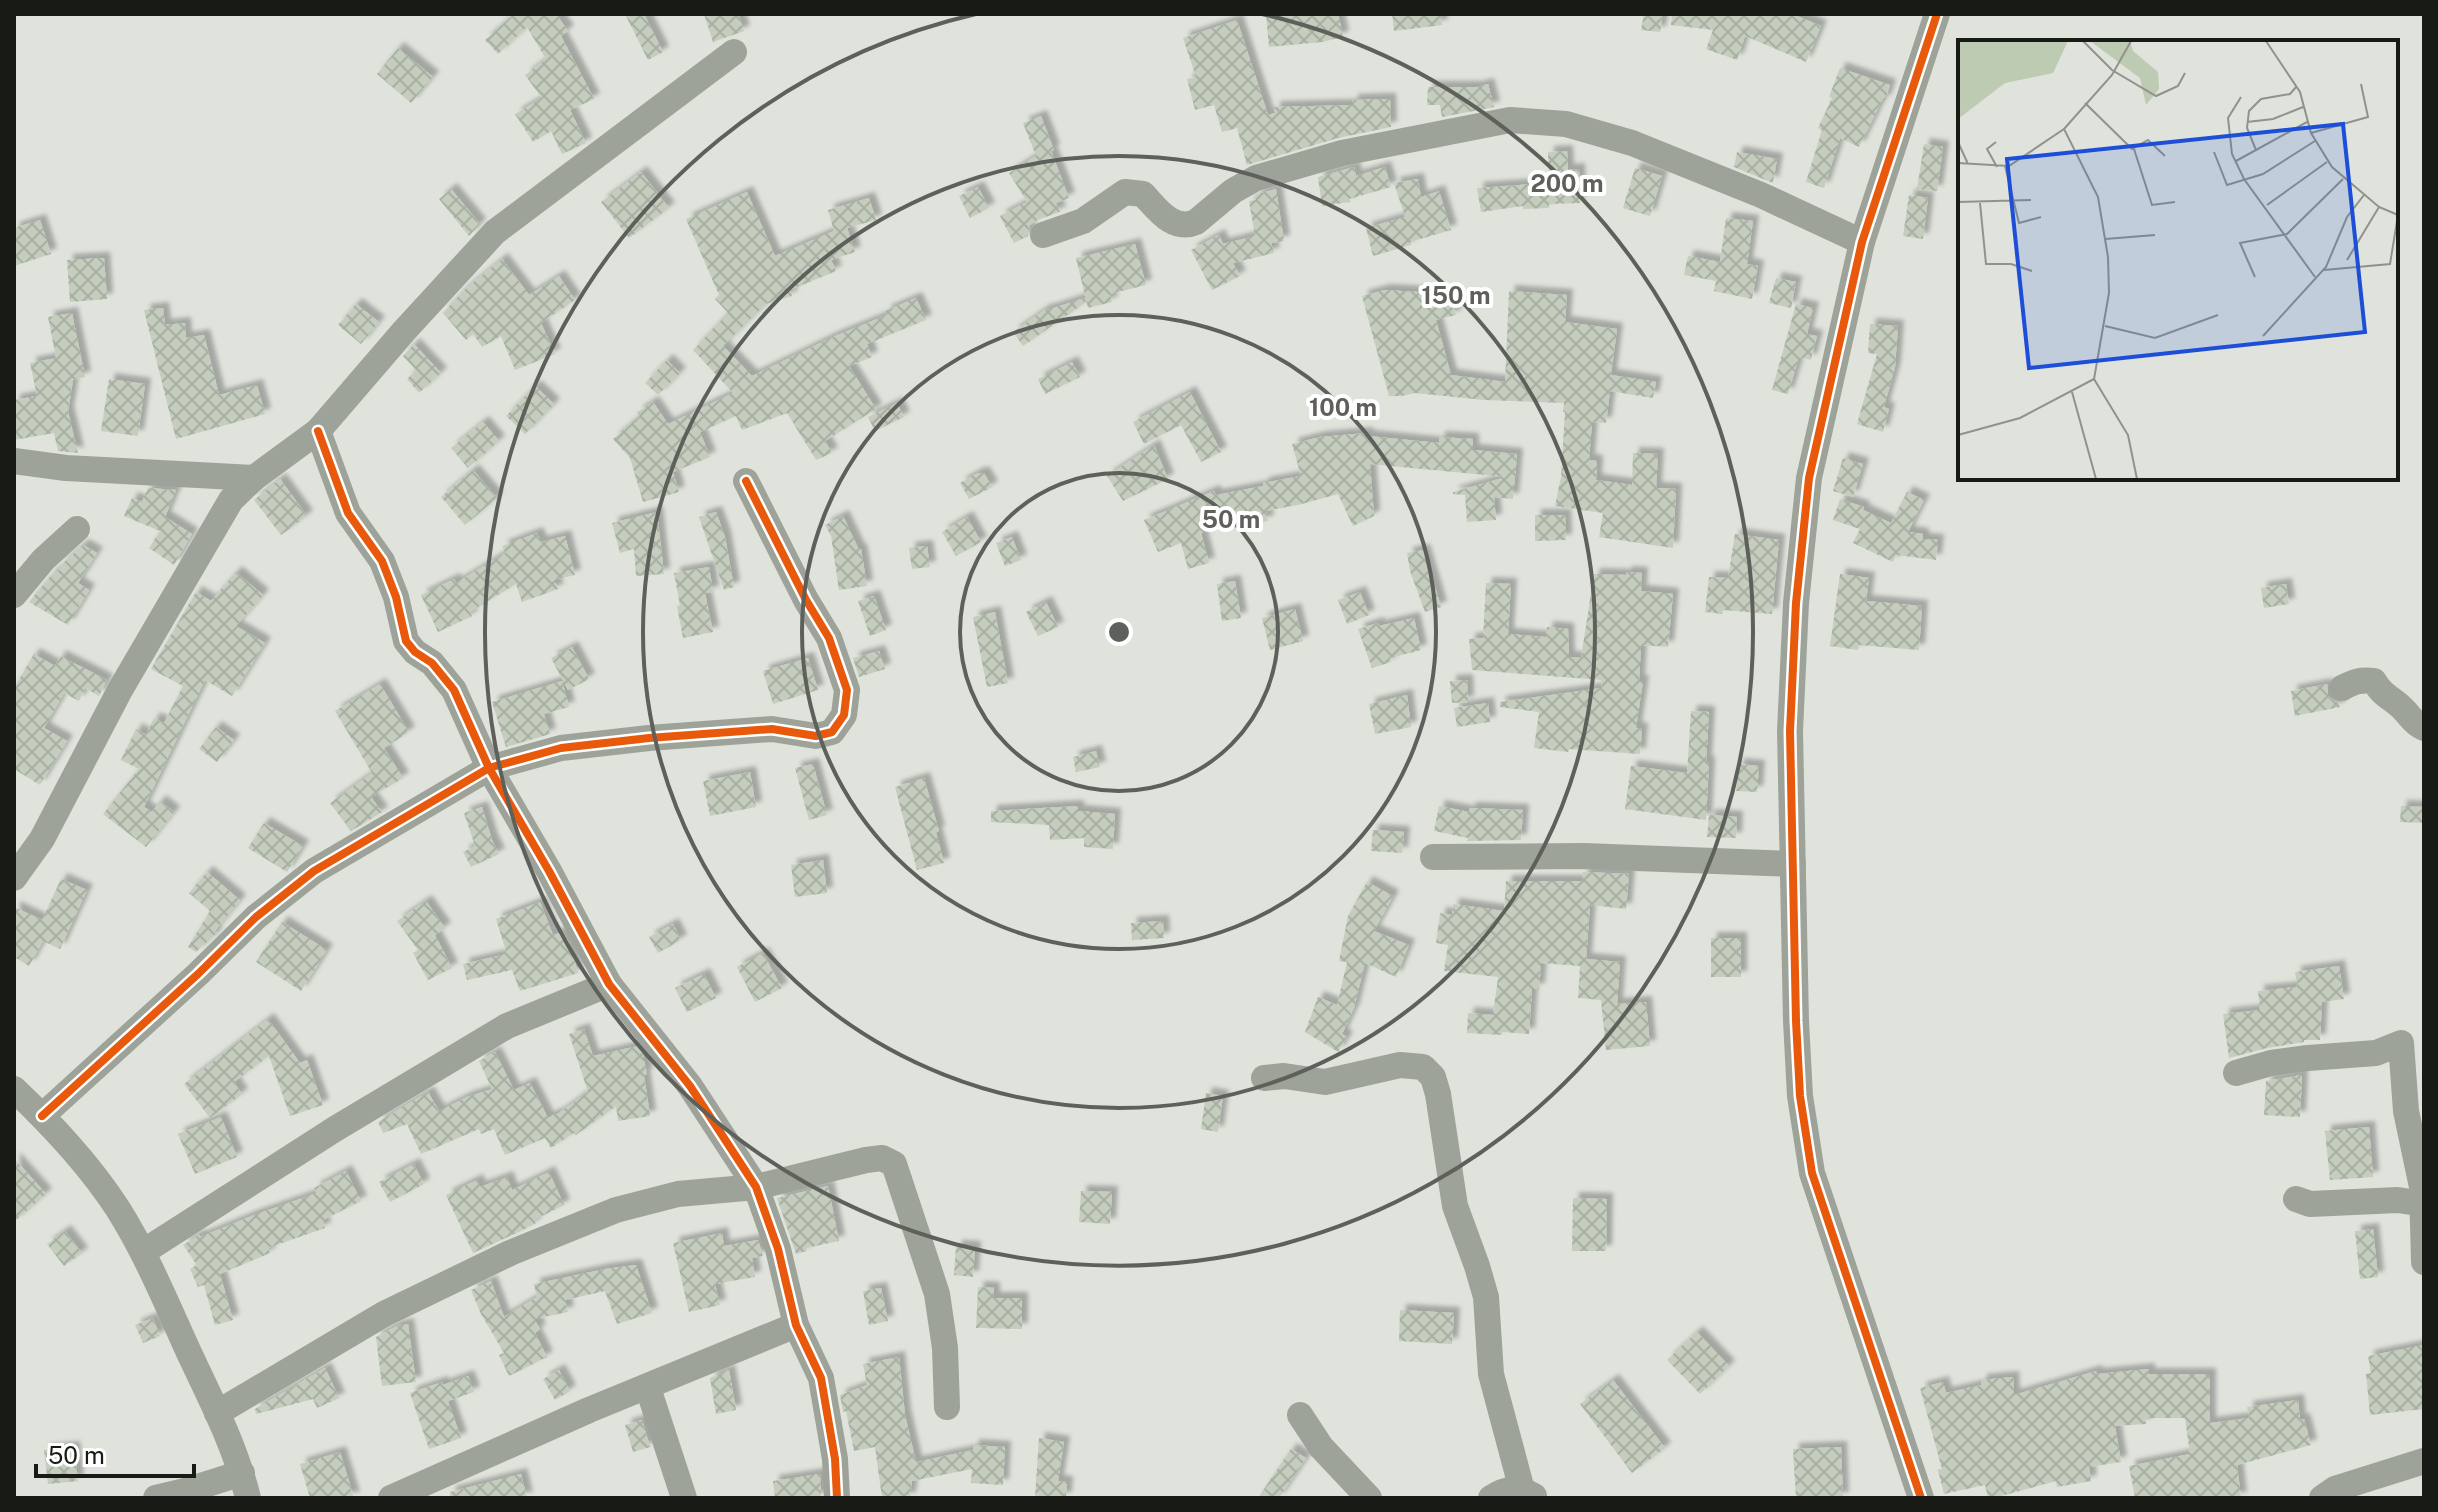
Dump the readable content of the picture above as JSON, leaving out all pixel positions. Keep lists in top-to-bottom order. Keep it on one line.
{"scale_bar":"50 m","rings":["200 m","150 m","100 m","50 m"]}
